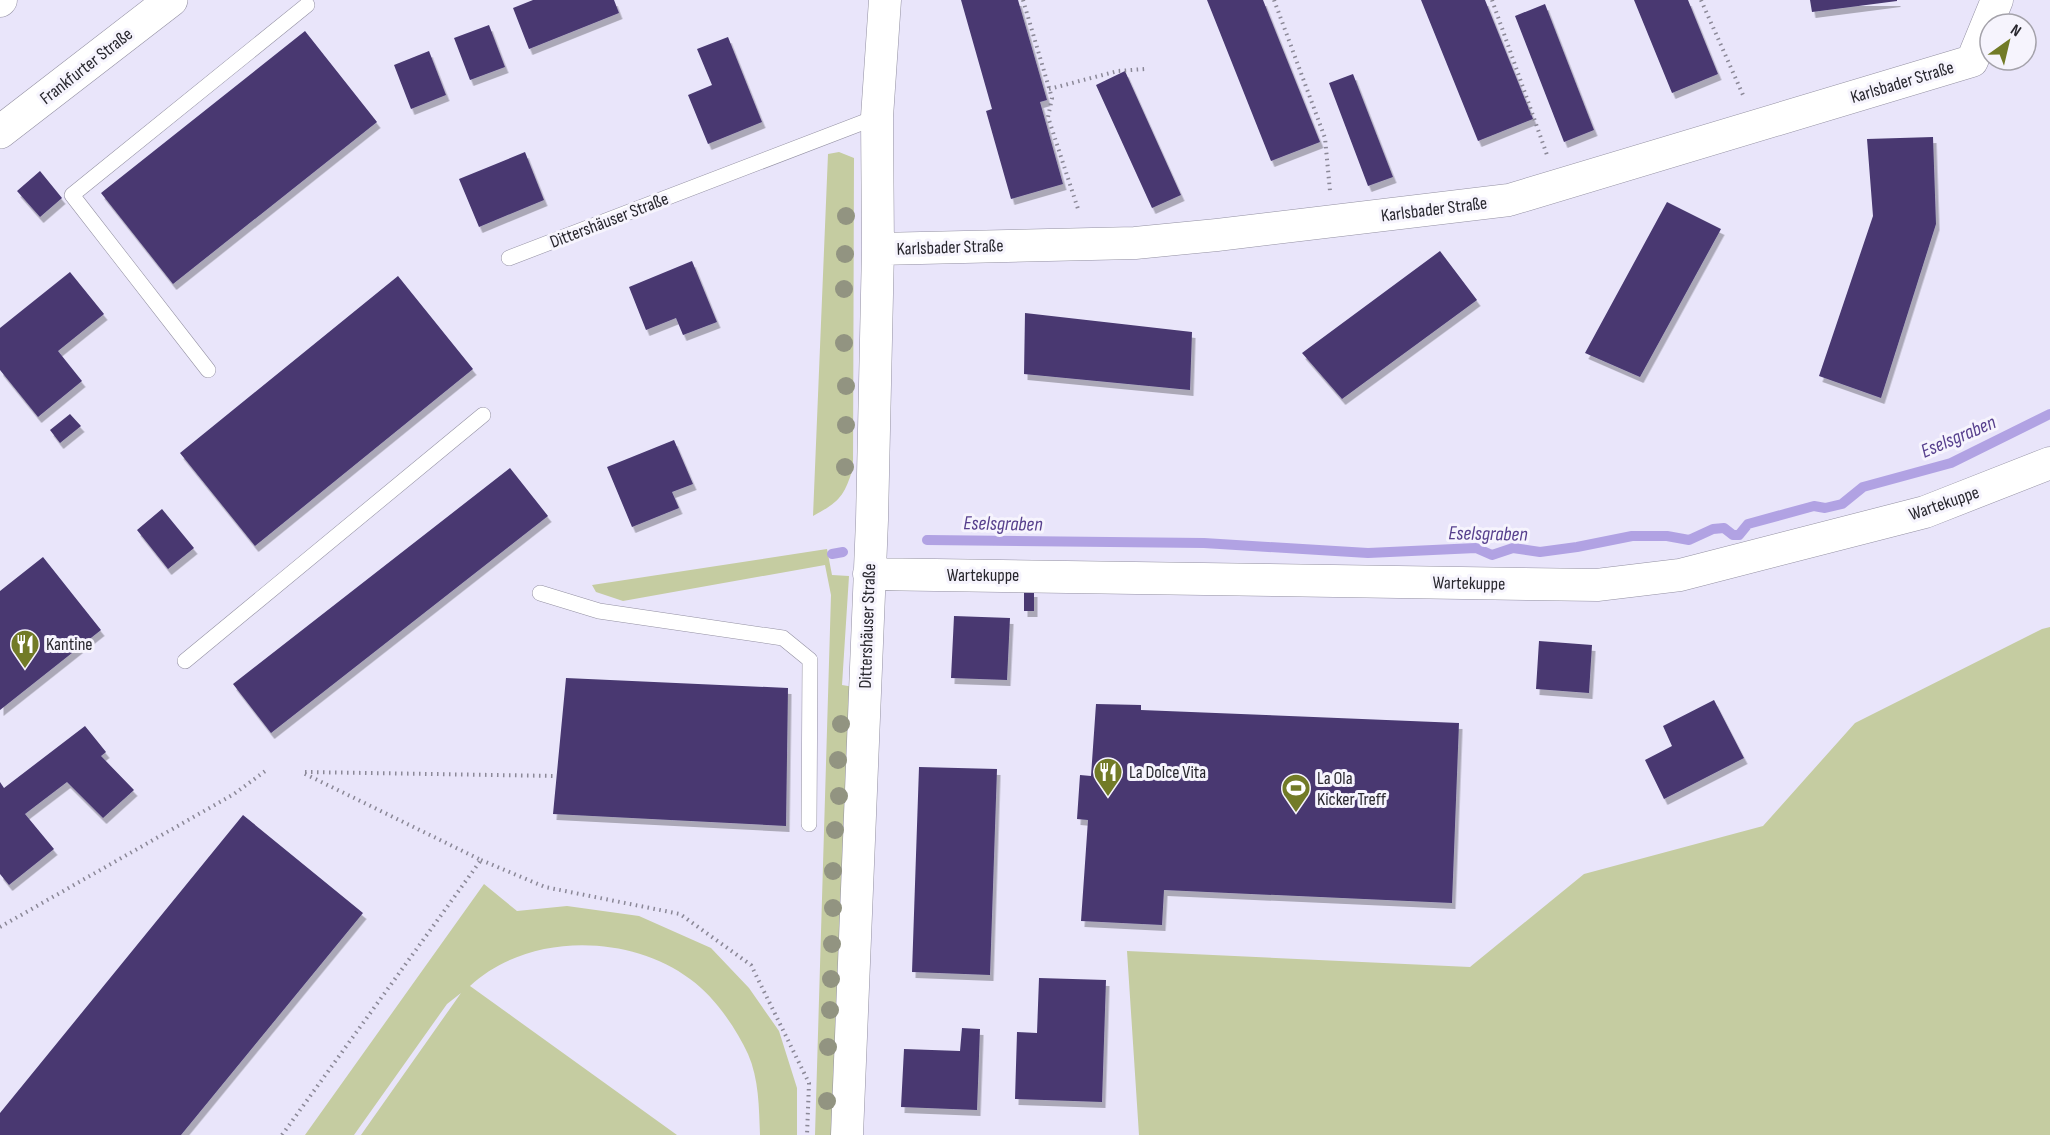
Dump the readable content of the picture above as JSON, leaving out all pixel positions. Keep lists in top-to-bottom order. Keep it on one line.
{"streets":{"main road":["Frankfurter Straße"],"street":["Karlsbader Straße","Dittershäuser Straße","Wartekuppe"]},"crossings":[["Karlsbader Straße","Dittershäuser Straße"],["Dittershäuser Straße","Wartekuppe"]],"water":["Eselsgraben"],"places":{"restaurant":["Kantine","La Dolce Vita"],"sports":["La Ola Kicker Treff"]},"north":"top right"}
